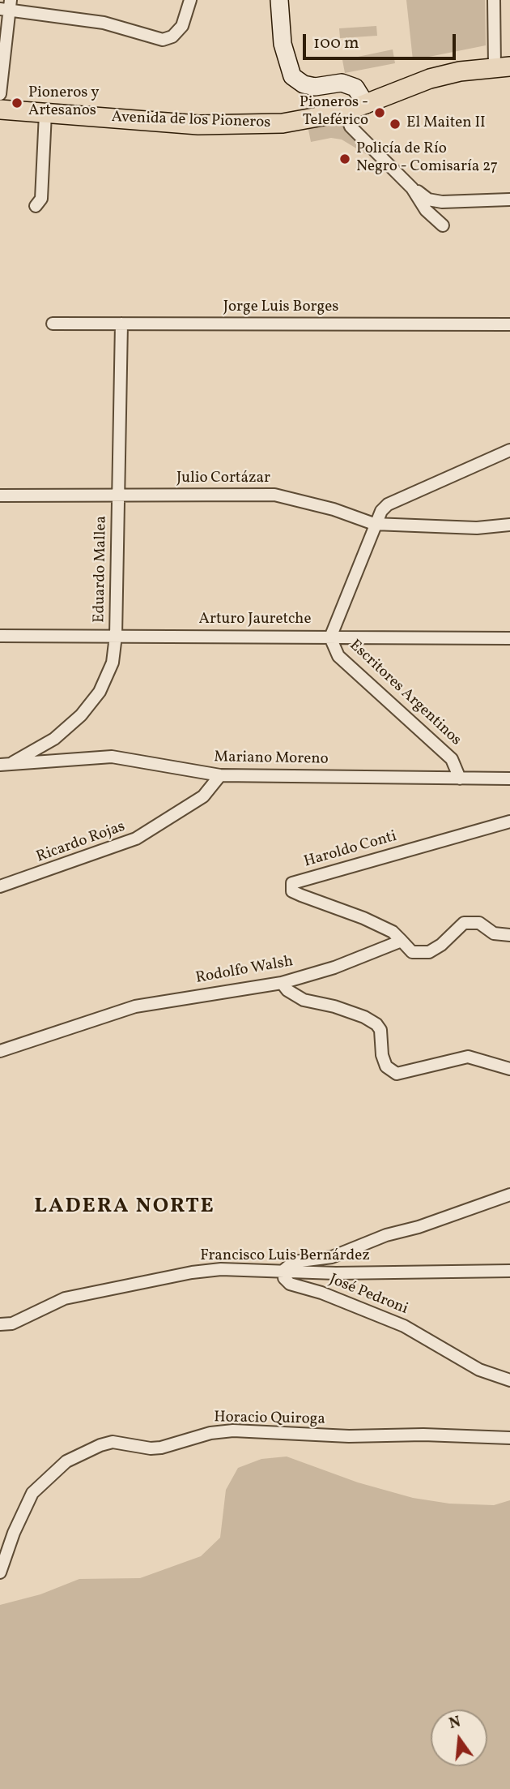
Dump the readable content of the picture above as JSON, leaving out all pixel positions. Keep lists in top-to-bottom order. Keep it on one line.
{"streets":{"main road":["Avenida de los Pioneros"],"street":["Jorge Luis Borges","Julio Cortázar","Eduardo Mallea","Arturo Jauretche","Escritores Argentinos","Mariano Moreno","Ricardo Rojas","Haroldo Conti","Rodolfo Walsh","Francisco Luis Bernárdez","José Pedroni","Horacio Quiroga"]},"crossings":[["Jorge Luis Borges","Eduardo Mallea"],["Julio Cortázar","Eduardo Mallea"],["Julio Cortázar","Escritores Argentinos"],["Eduardo Mallea","Arturo Jauretche"],["Eduardo Mallea","Mariano Moreno"],["Arturo Jauretche","Escritores Argentinos"],["Escritores Argentinos","Mariano Moreno"],["Mariano Moreno","Ricardo Rojas"],["Haroldo Conti","Rodolfo Walsh"],["Francisco Luis Bernárdez","José Pedroni"]],"districts":["LADERA NORTE"],"places":["Pioneros y Artesanos","Pioneros - Teleférico","El Maiten II","Policía de Río Negro - Comisaría 27"],"scale_bar":"100 m","north":"top"}
